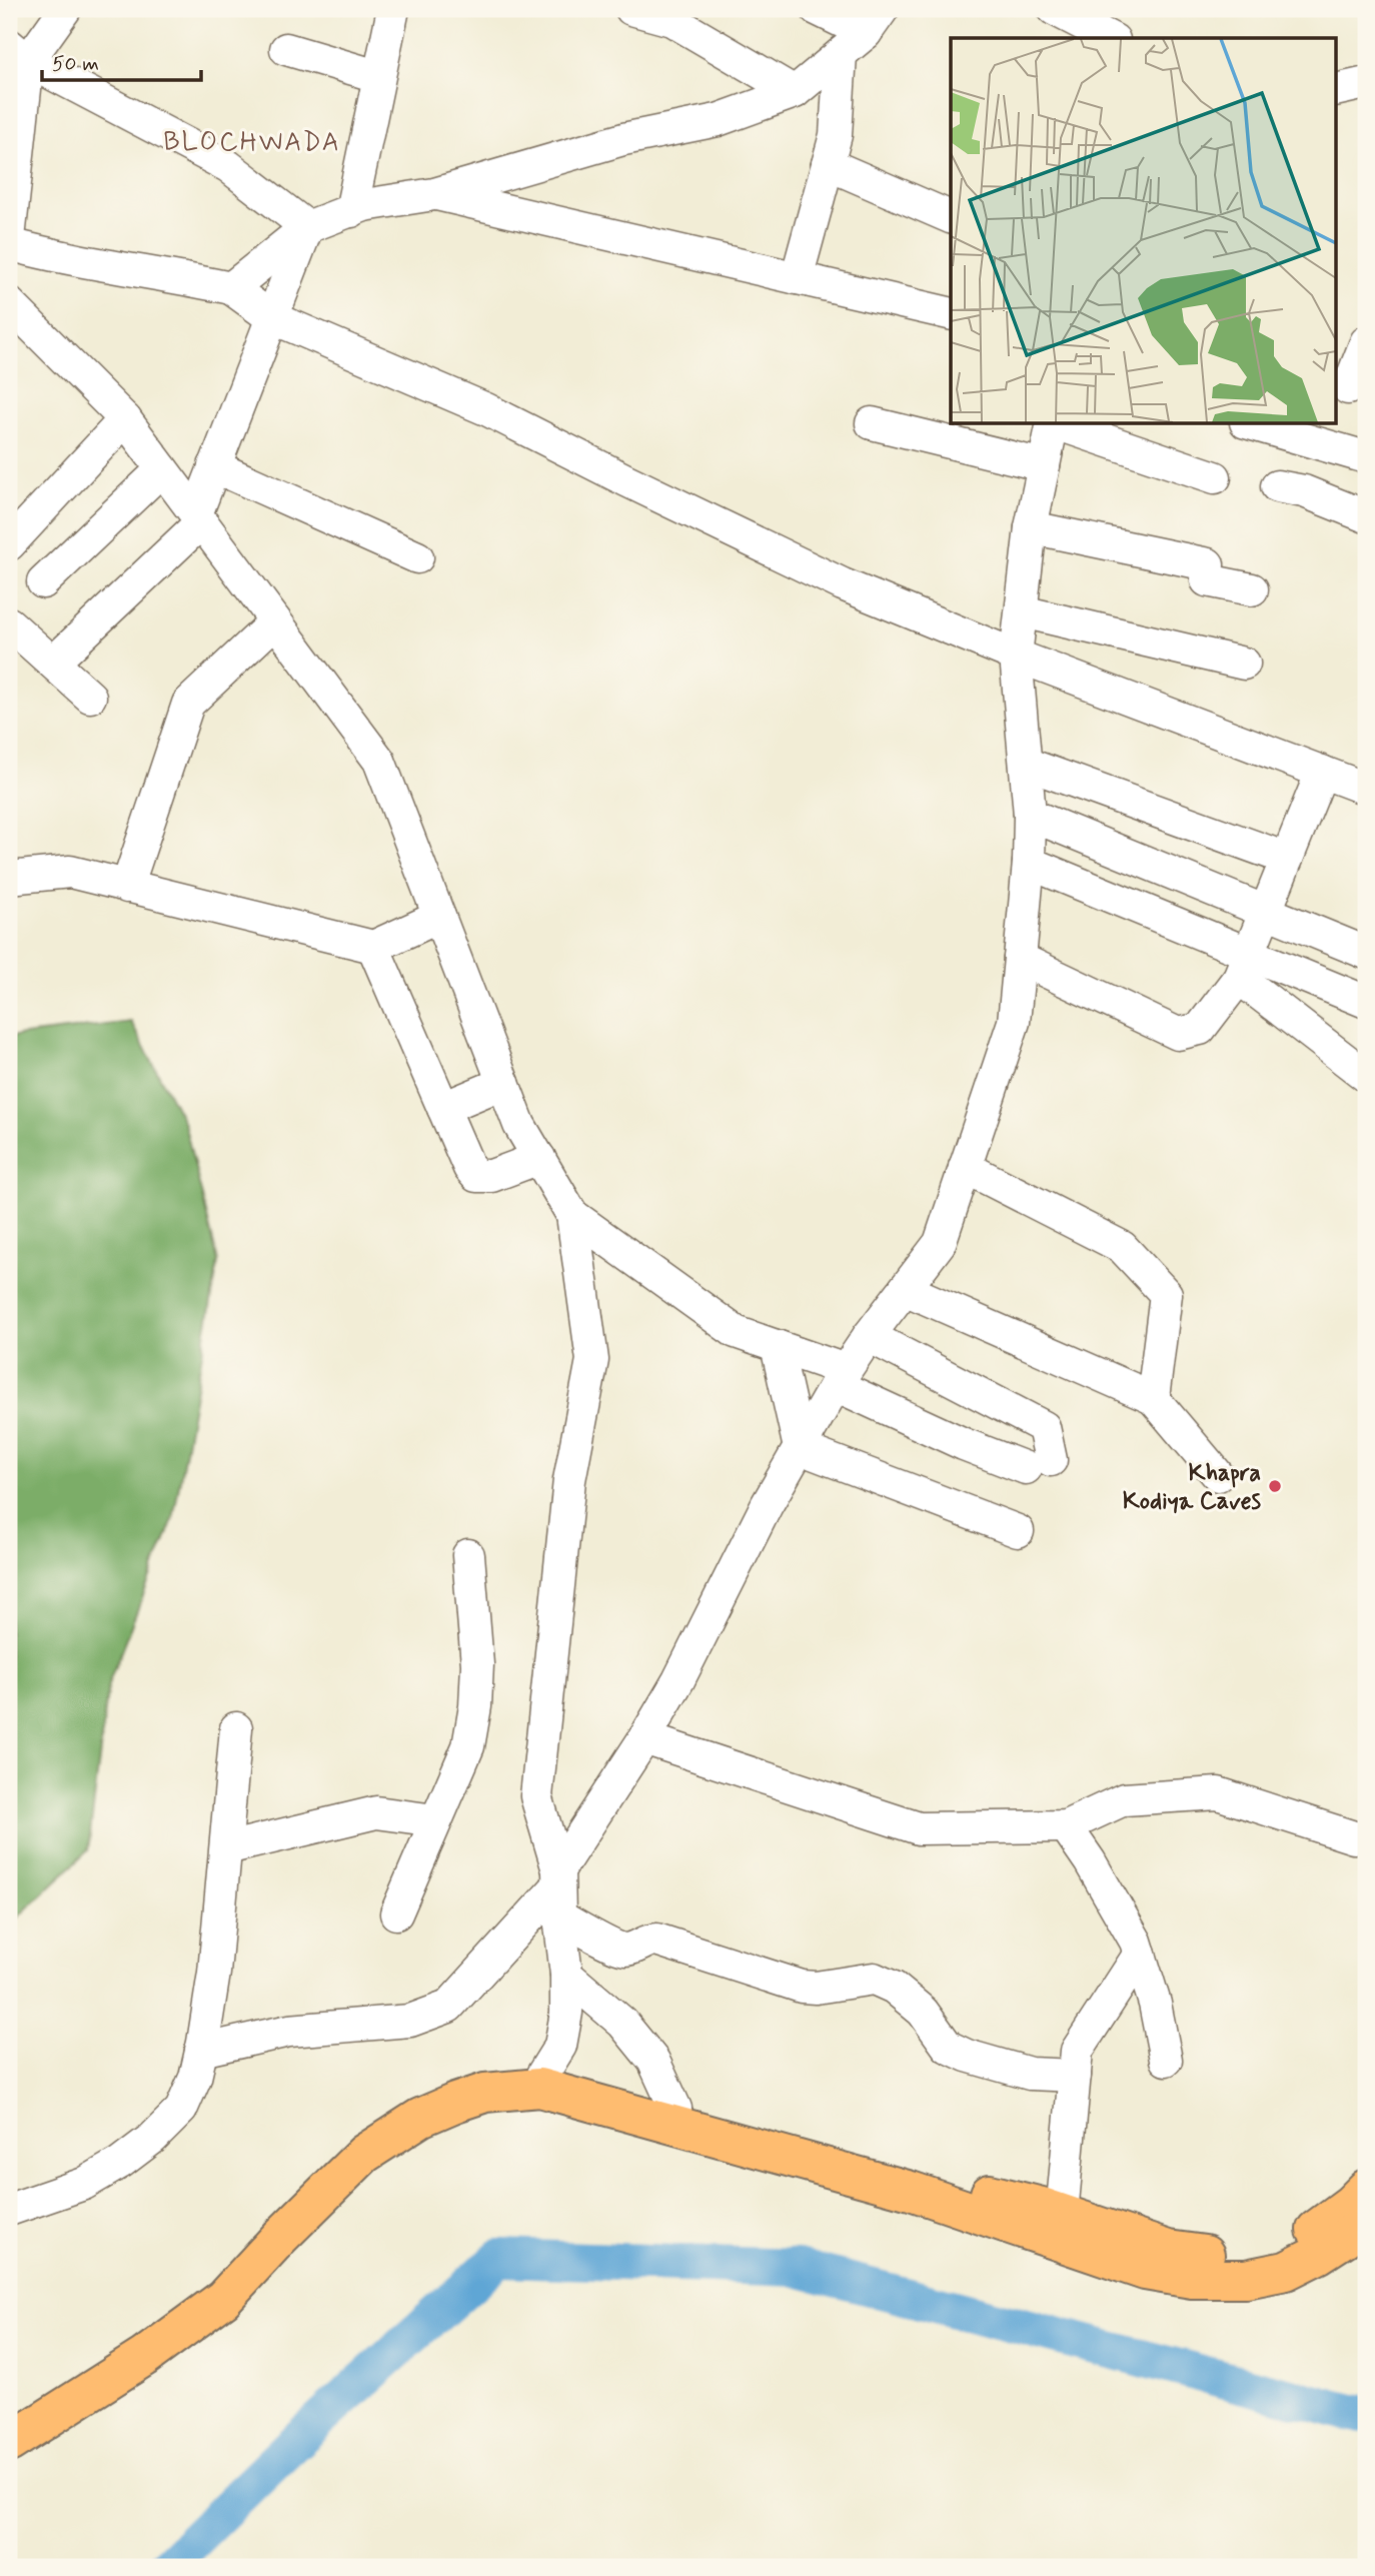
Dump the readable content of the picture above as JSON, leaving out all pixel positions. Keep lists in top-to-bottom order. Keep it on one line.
{"districts":["BLOCHWADA"],"places":["Khapra Kodiya Caves"],"scale_bar":"50 m"}
